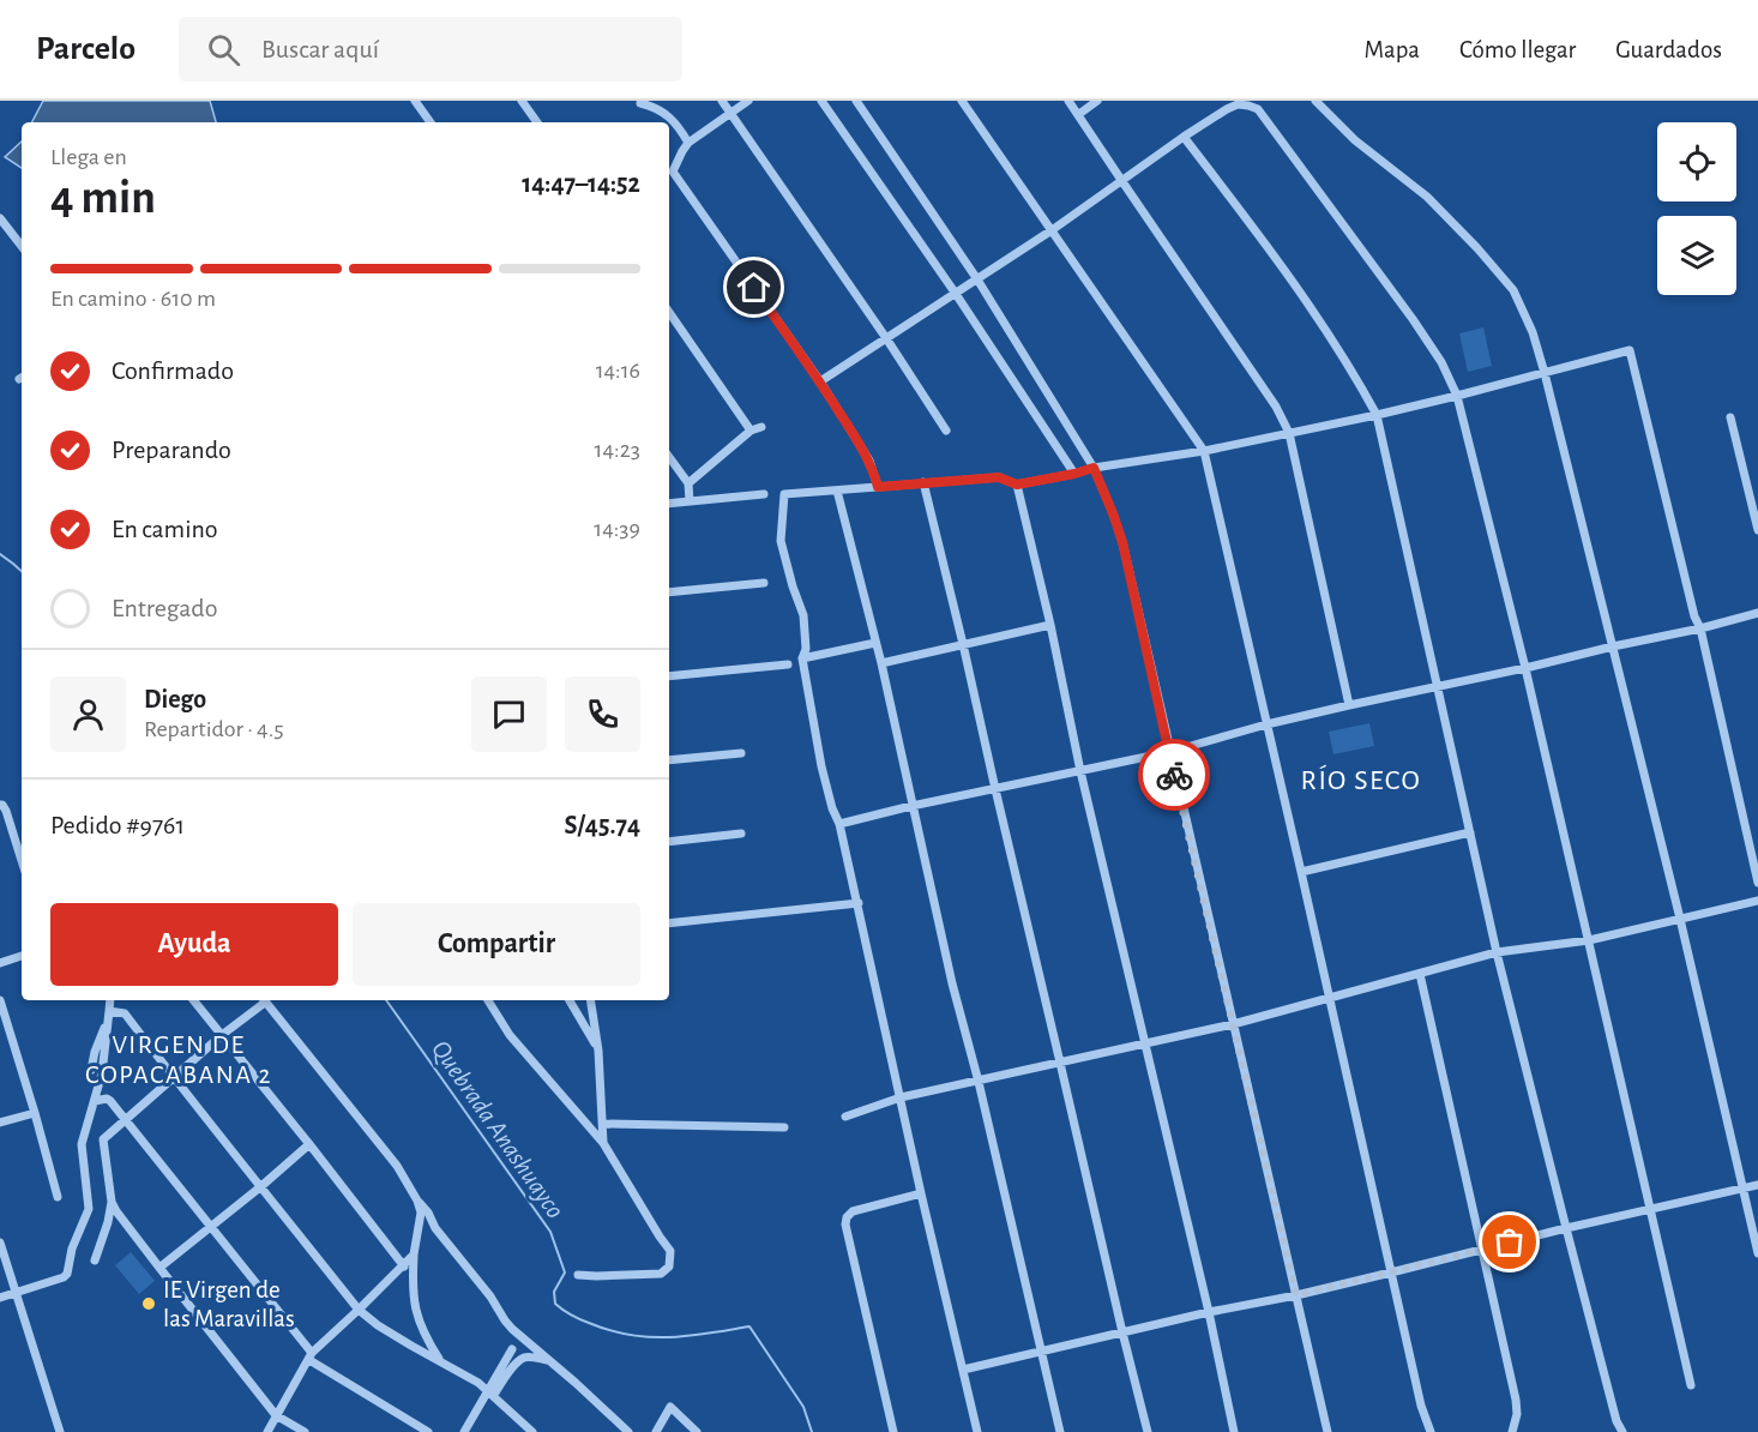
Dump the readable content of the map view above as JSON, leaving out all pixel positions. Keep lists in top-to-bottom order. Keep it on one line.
{"districts":["RÍO SECO","VIRGEN DE COPACABANA 2"],"water":["Quebrada Anashuayco"],"places":["IE Virgen de las Maravillas"],"page":{"header":"Parcelo","search":"Buscar aquí","nav":["Mapa","Cómo llegar","Guardados"],"heading":["4 min","Llega en","14:47–14:52"],"panel":["Diego","Repartidor · 4.5","Pedido #9761","S/45.74"],"bar":"En camino · 610 m","list":[["Confirmado","14:16"],["Preparando","14:23"],["En camino","14:39"],"Entregado"],"buttons":["Ayuda","Compartir"]}}
